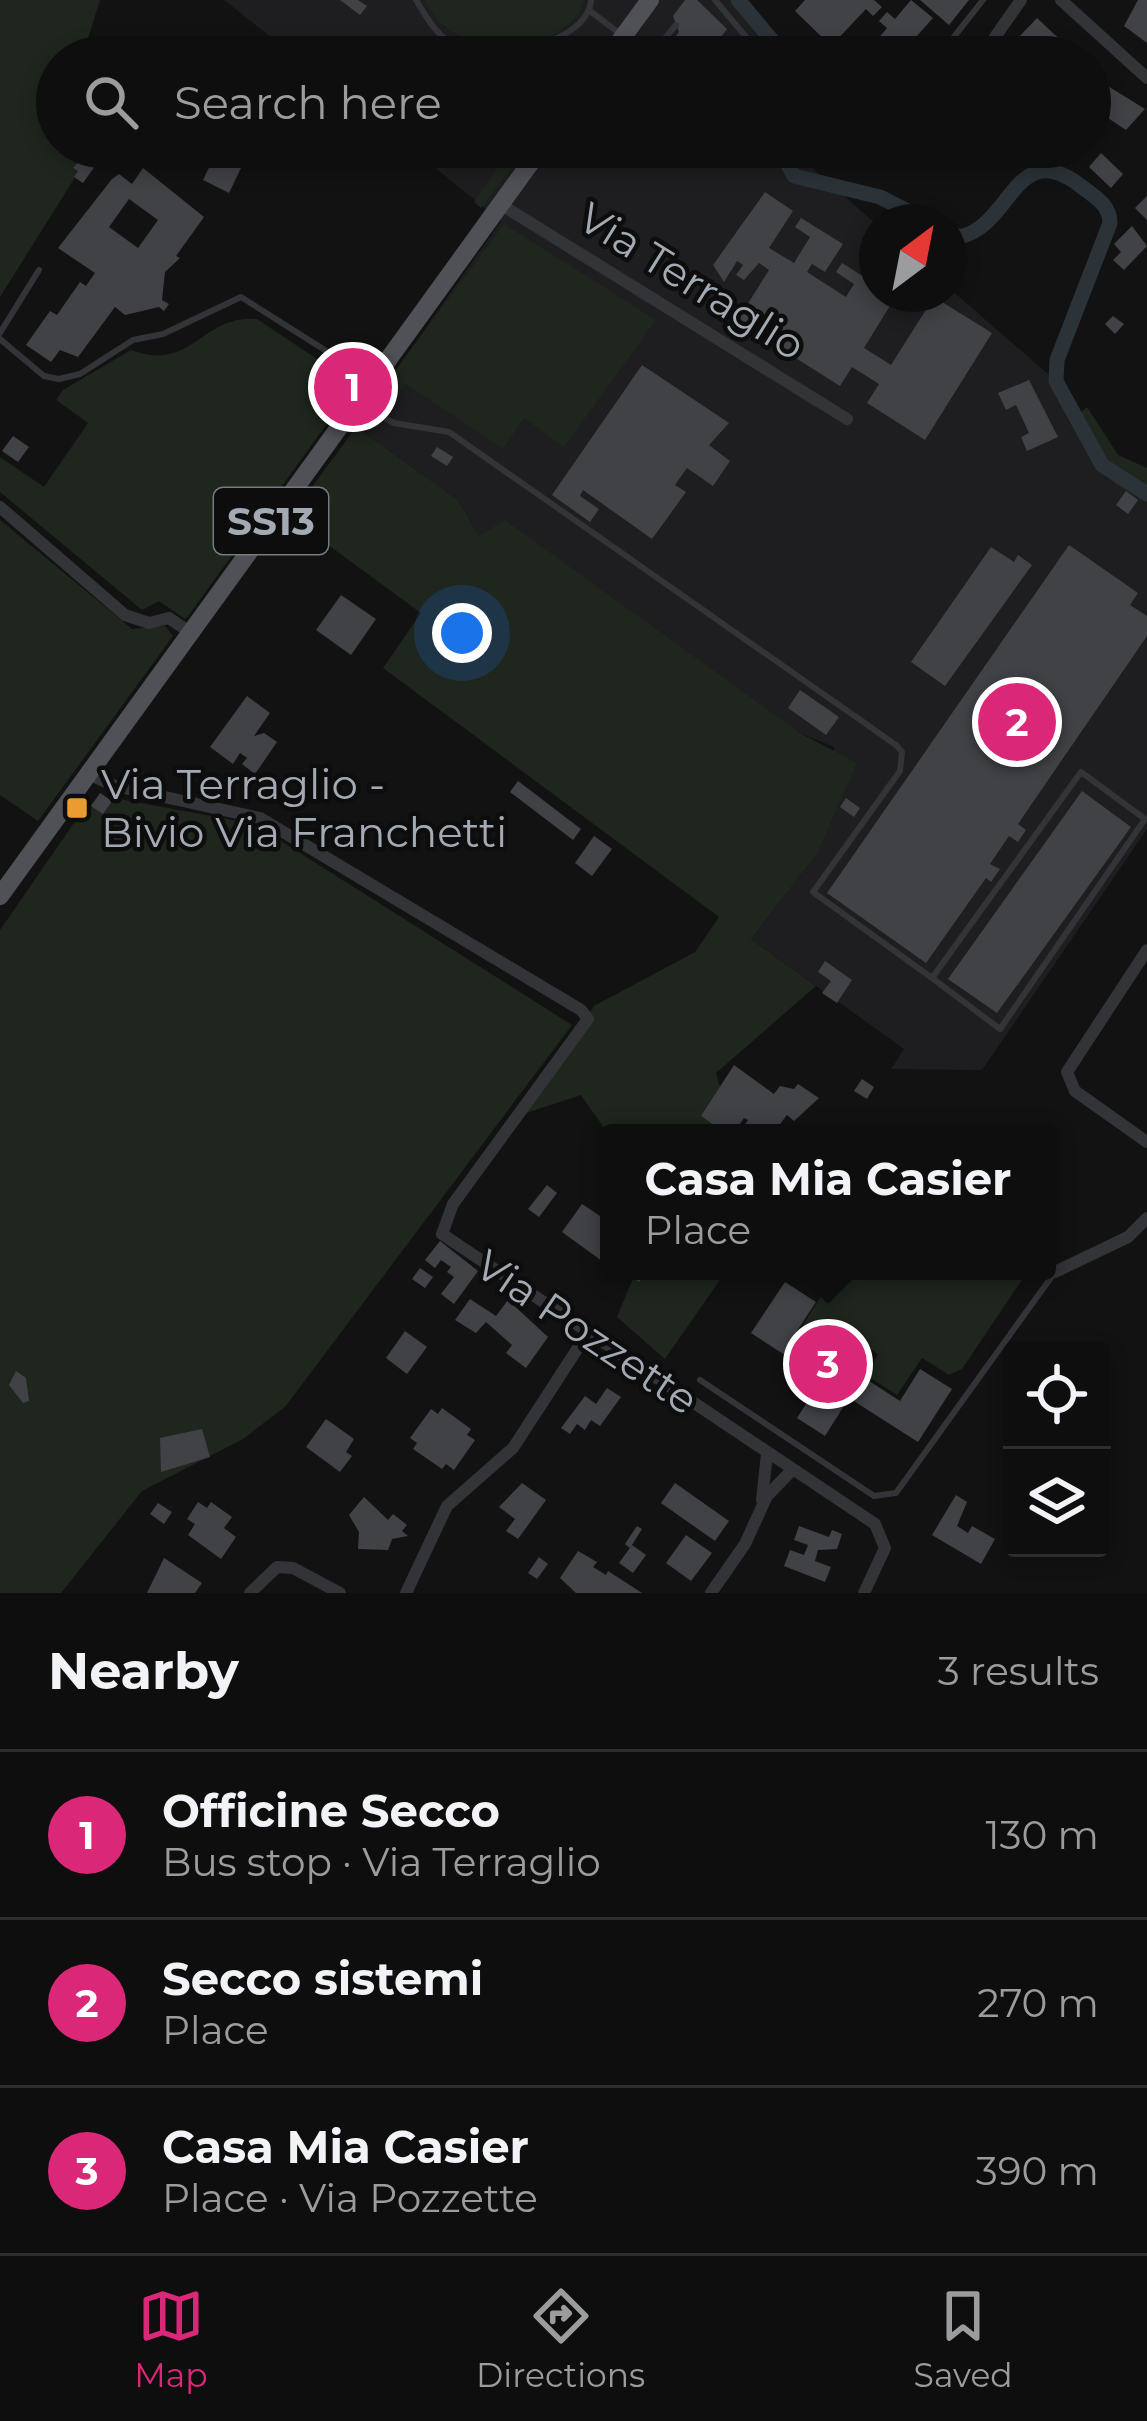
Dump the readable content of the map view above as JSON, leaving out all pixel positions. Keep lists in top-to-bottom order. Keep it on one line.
{"streets":{"main road":["SS13"],"street":["Via Terraglio","Via Pozzette"]},"crossings":[["Via Terraglio","SS13"],["SS13","Via Pozzette"]],"places":{"transit":["Via Terraglio - Bivio Via Franchetti"]},"north":"top right","page":{"search":"Search here","pins":["1","2","3"],"popup":["Casa Mia Casier","Place"],"heading":["Nearby","3 results"],"list":[{"mark":"1","name":"Officine Secco","note":"Bus stop · Via Terraglio","value":"130 m"},{"mark":"2","name":"Secco sistemi","note":"Place","value":"270 m"},{"mark":"3","name":"Casa Mia Casier","note":"Place · Via Pozzette","value":"390 m"}],"nav":["Map","Directions","Saved"]}}
